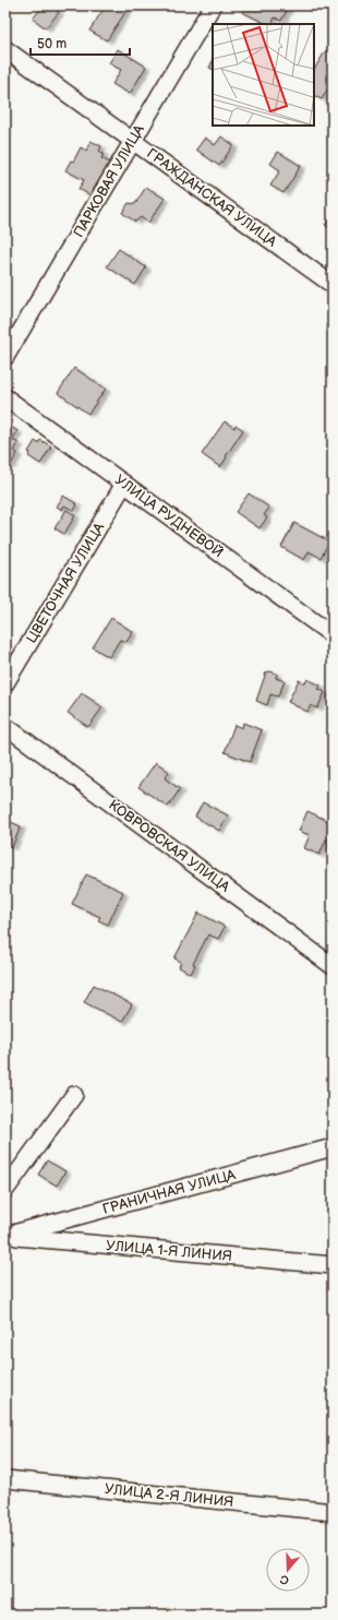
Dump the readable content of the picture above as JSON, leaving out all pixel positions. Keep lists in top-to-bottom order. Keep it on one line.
{"streets":{"street":["ПАРКОВАЯ УЛИЦА","ГРАЖДАНСКАЯ УЛИЦА","УЛИЦА РУДНЕВОЙ","ЦВЕТОЧНАЯ УЛИЦА","КОВРОВСКАЯ УЛИЦА","ГРАНИЧНАЯ УЛИЦА","УЛИЦА 1-Я ЛИНИЯ","УЛИЦА 2-Я ЛИНИЯ"]},"crossings":[["ПАРКОВАЯ УЛИЦА","ГРАЖДАНСКАЯ УЛИЦА"],["УЛИЦА РУДНЕВОЙ","ЦВЕТОЧНАЯ УЛИЦА"],["ГРАНИЧНАЯ УЛИЦА","УЛИЦА 1-Я ЛИНИЯ"]],"scale_bar":"50 m","north":"bottom"}
